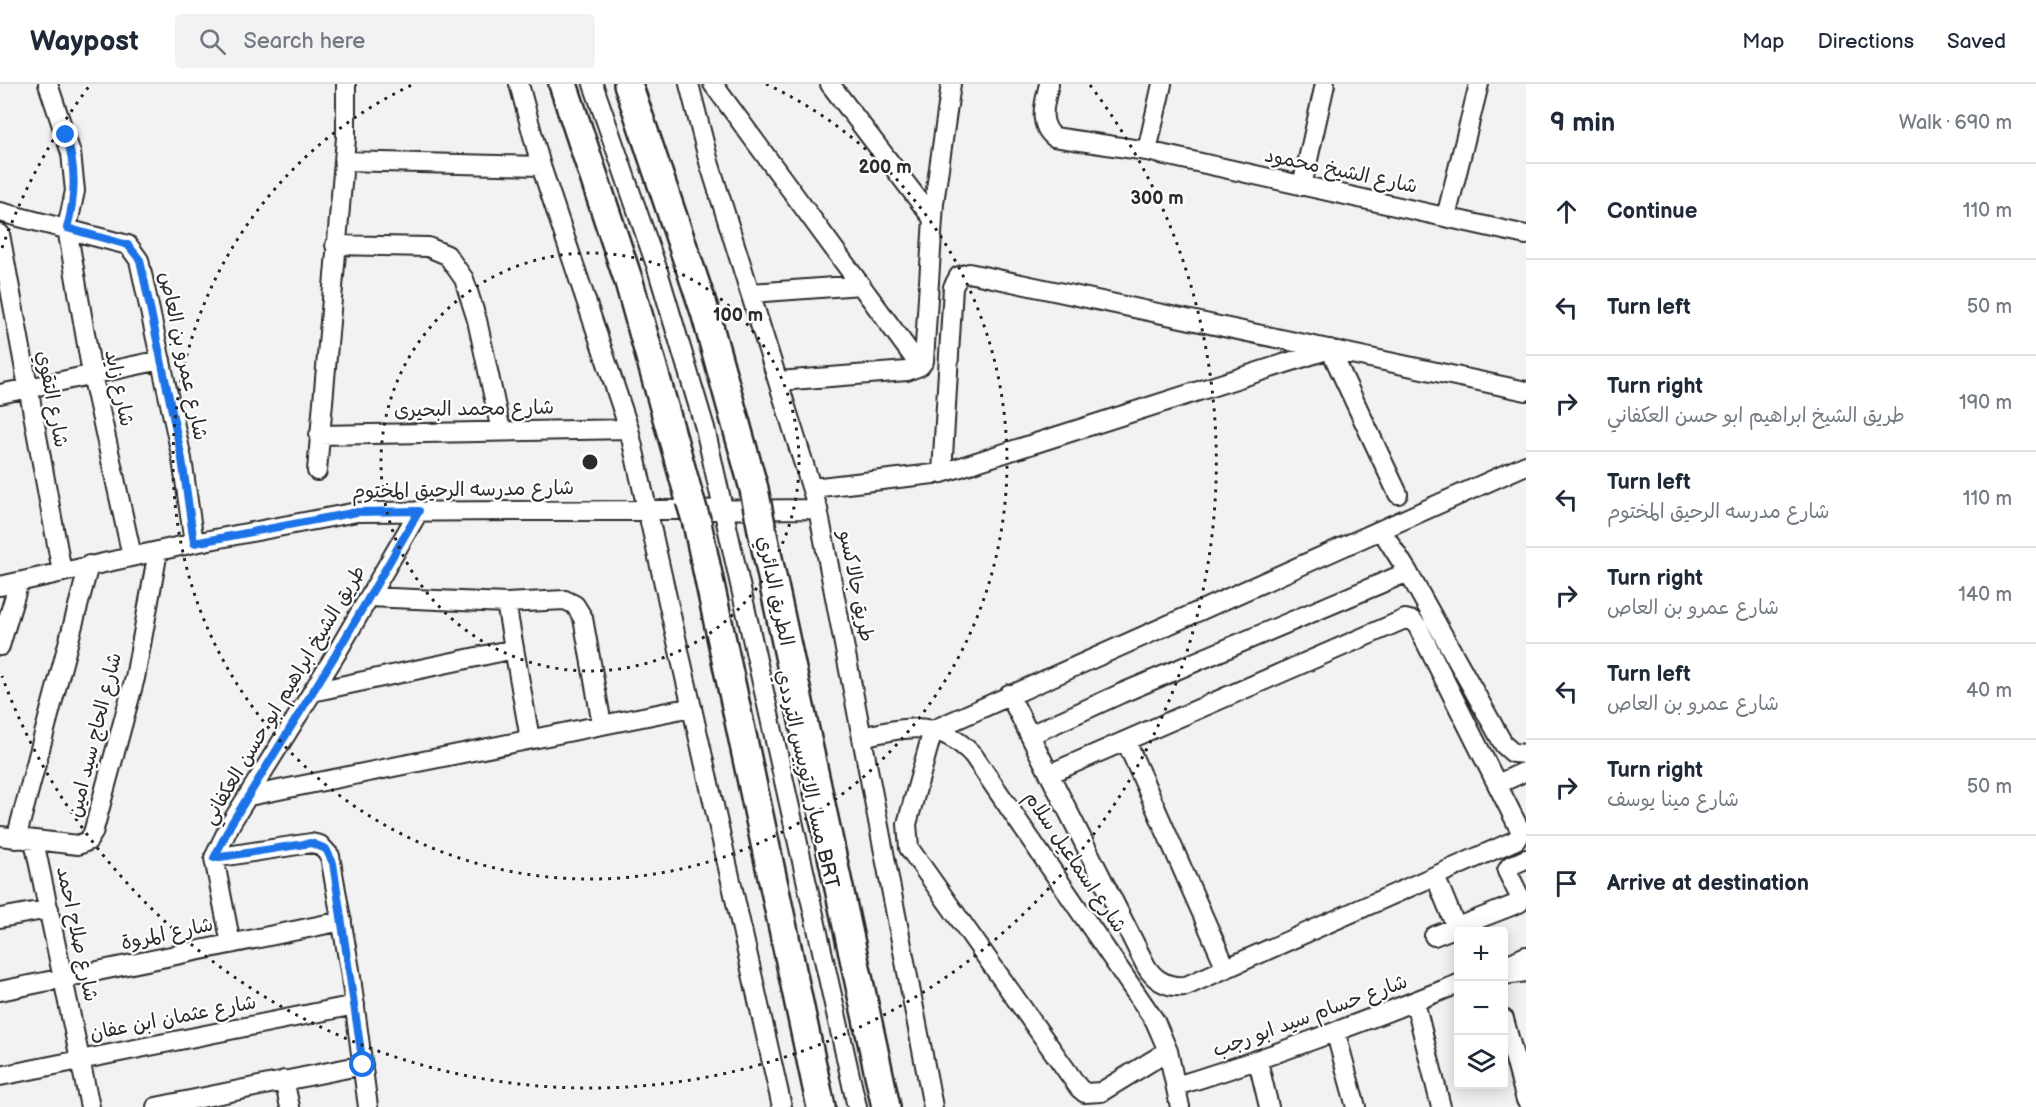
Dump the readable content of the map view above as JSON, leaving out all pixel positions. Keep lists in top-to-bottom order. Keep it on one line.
{"streets":{"highway":["الطريق الدائري"],"street":["شارع الشيخ محمود","شارع عمرو بن العاص","شارع زايد","شارع التقوي","شارع محمد البحيرى","شارع مدرسه الرحيق المختوم","طريق جالاكسو","طريق الشيخ ابراهيم ابو حسن العكفاني","شارع الحاج سيد امين","مسار الاتوبيس الترددي BRT","شارع اسماعيل سلام","شارع صلاح احمد","شارع المروة","شارع حسام سيد ابو رجب","شارع عثمان ابن عفان"]},"crossings":[["شارع عمرو بن العاص","شارع زايد"],["شارع عمرو بن العاص","شارع مدرسه الرحيق المختوم"],["شارع زايد","شارع مدرسه الرحيق المختوم"],["شارع التقوي","شارع مدرسه الرحيق المختوم"],["شارع مدرسه الرحيق المختوم","طريق جالاكسو"],["شارع مدرسه الرحيق المختوم","طريق الشيخ ابراهيم ابو حسن العكفاني"],["شارع مدرسه الرحيق المختوم","شارع الحاج سيد امين"],["طريق جالاكسو","شارع اسماعيل سلام"],["شارع الحاج سيد امين","شارع صلاح احمد"],["شارع اسماعيل سلام","شارع حسام سيد ابو رجب"],["شارع صلاح احمد","شارع المروة"],["شارع صلاح احمد","شارع عثمان ابن عفان"]],"page":{"header":"Waypost","search":"Search here","nav":["Map","Directions","Saved"],"heading":["9 min","Walk · 690 m"],"list":[["Continue","110 m"],["Turn left","50 m"],["Turn right","طريق الشيخ ابراهيم ابو حسن العكفاني","190 m"],["Turn left","شارع مدرسه الرحيق المختوم","110 m"],["Turn right","شارع عمرو بن العاص","140 m"],["Turn left","شارع عمرو بن العاص","40 m"],["Turn right","شارع مينا يوسف","50 m"],"Arrive at destination"],"map_buttons":["+","−"]},"rings":["200 m","300 m","100 m"]}
